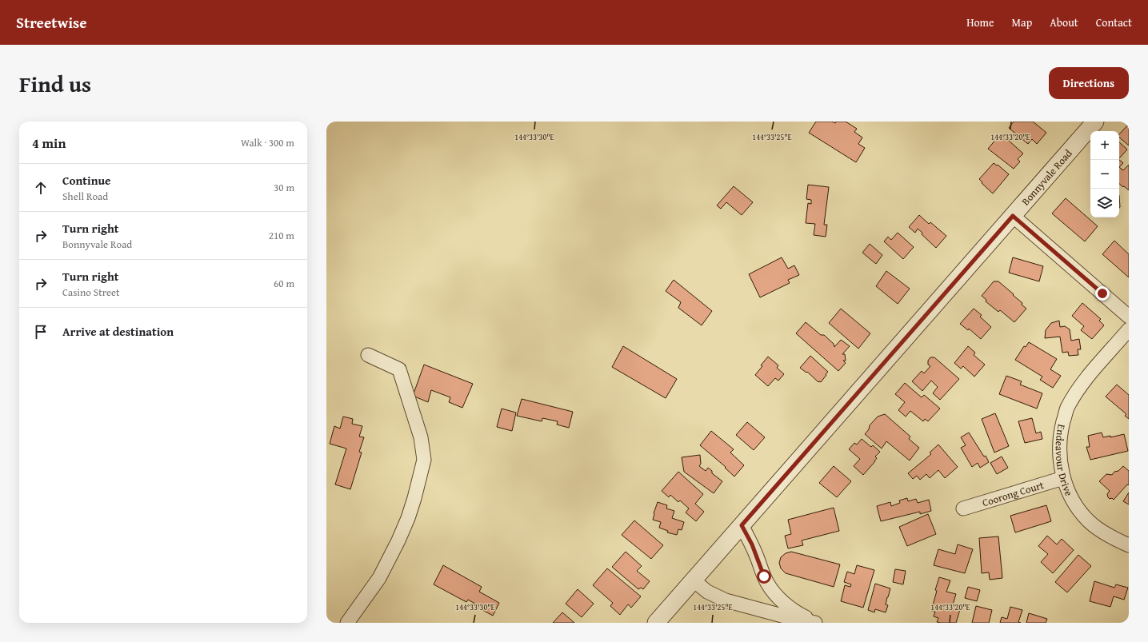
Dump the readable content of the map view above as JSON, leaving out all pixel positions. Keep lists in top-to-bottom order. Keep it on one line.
{"streets":{"street":["Bonnyvale Road","Endeavour Drive","Coorong Court"]},"crossings":[["Endeavour Drive","Coorong Court"]],"page":{"header":"Streetwise","nav":["Home","Map","About","Contact"],"title":"Find us","buttons":"Directions","heading":["4 min","Walk · 300 m"],"map_buttons":["+","−"],"list":[["Continue","Shell Road","30 m"],["Turn right","Bonnyvale Road","210 m"],["Turn right","Casino Street","60 m"],"Arrive at destination"]},"coordinates":["144°33'30\"E","144°33'25\"E","144°33'20\"E"]}
